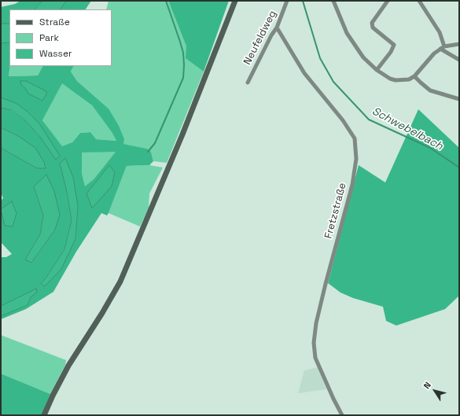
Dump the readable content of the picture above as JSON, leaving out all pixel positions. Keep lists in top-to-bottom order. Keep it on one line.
{"streets":{"street":["Neufeldweg","Fretzstraße"]},"crossings":[["Neufeldweg","Fretzstraße"]],"water":["Schwebelbach"],"legend":["Straße","Park","Wasser"],"north":"top left"}
